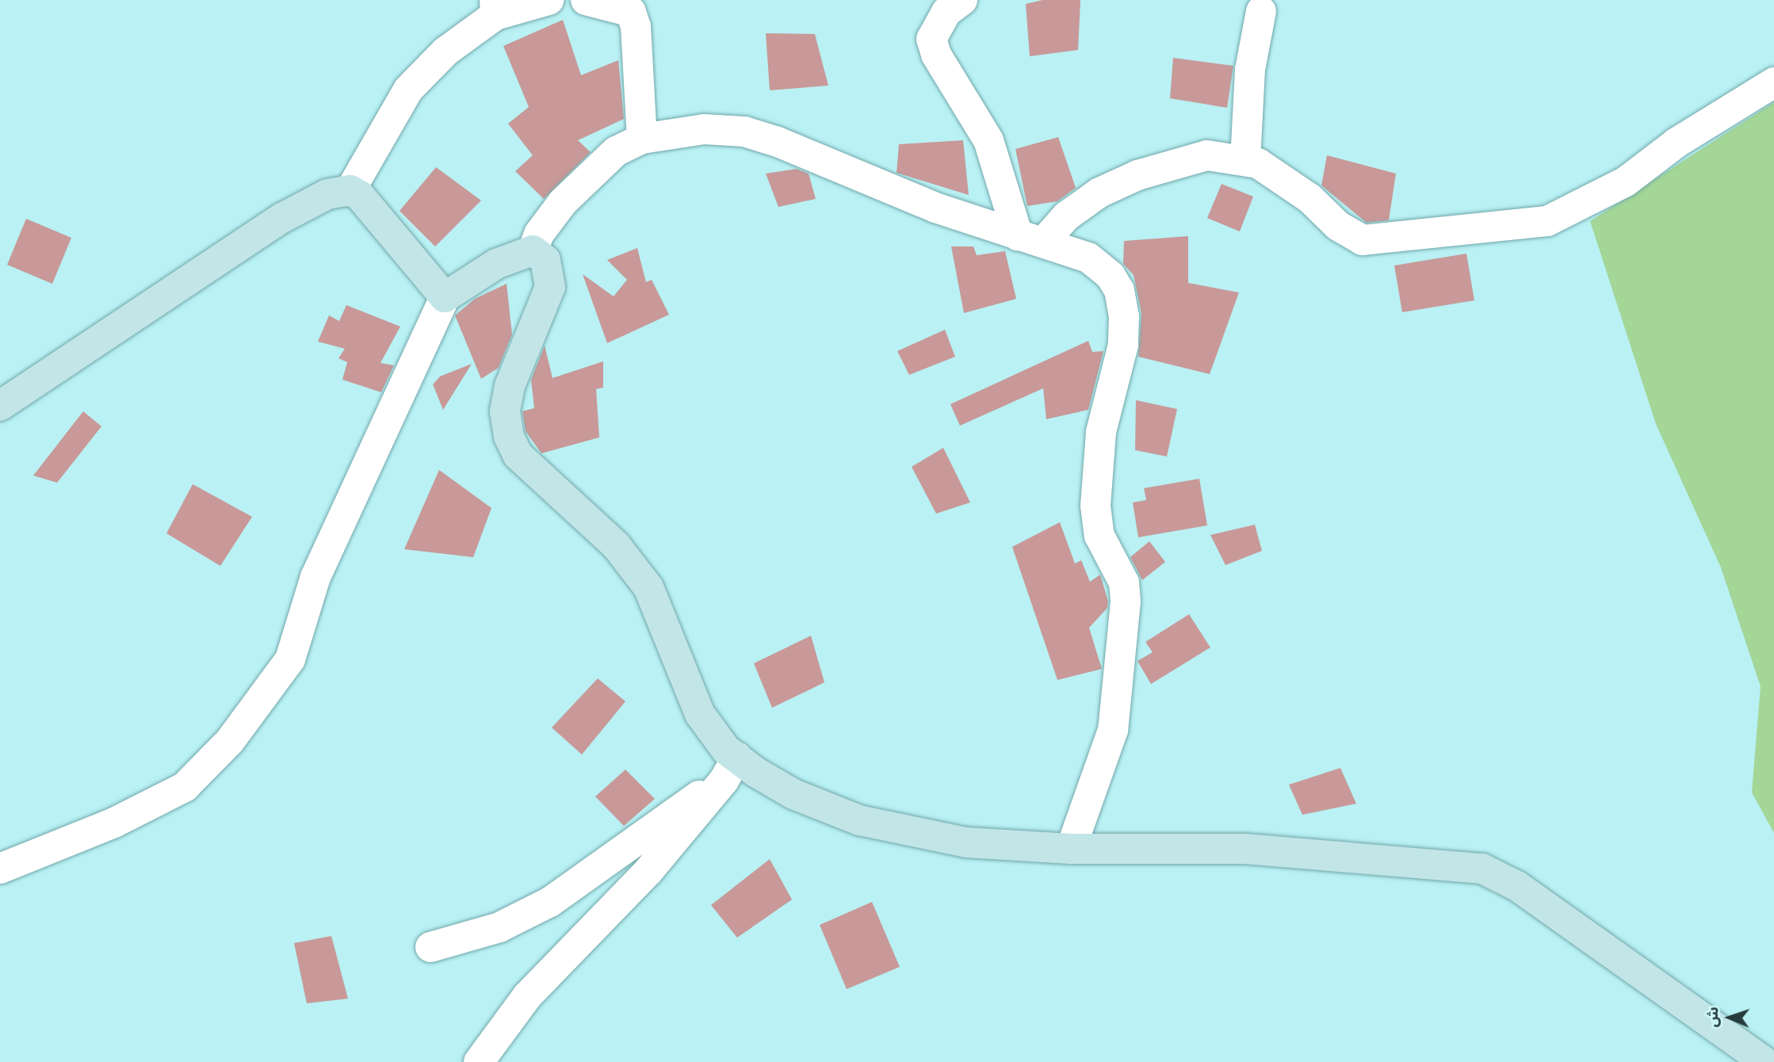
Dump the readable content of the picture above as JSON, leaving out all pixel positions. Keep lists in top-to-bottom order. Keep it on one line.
{"north":"left"}
